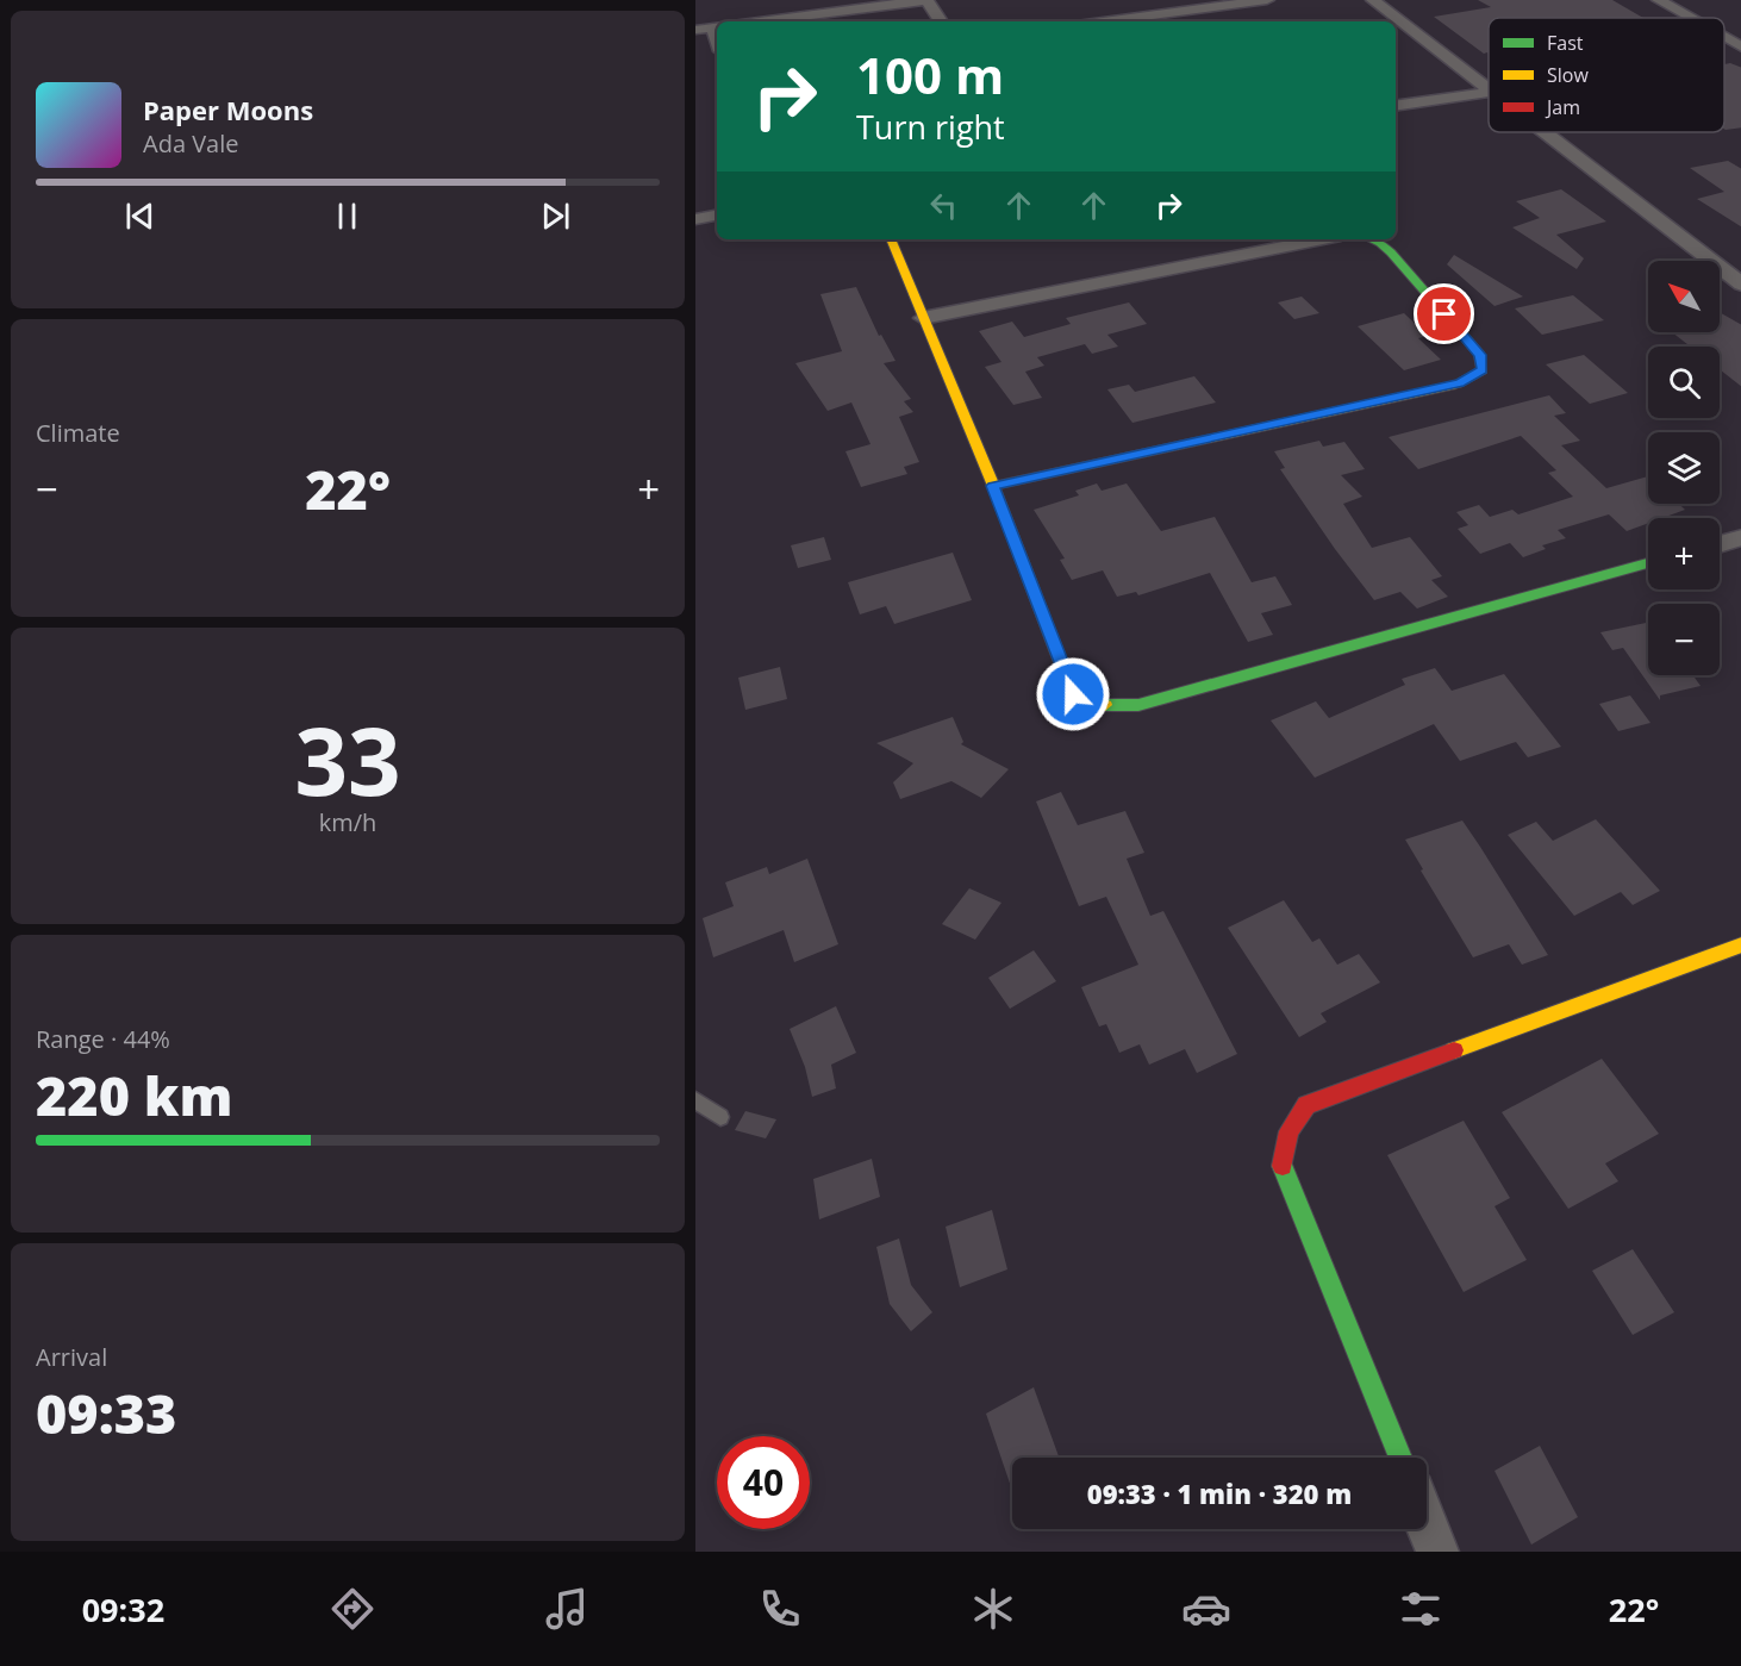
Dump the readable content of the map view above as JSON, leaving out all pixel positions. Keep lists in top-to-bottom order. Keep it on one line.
{"legend":["Fast","Slow","Jam"],"north":"top left","page":{"turn":["100 m","Turn right"],"song":["Paper Moons","Ada Vale"],"map_buttons":["+","−"],"tile":["Climate",["33","km/h"],["Range · 44%","220 km"],["Arrival","09:33"]],"heat":["−","22°","+"],"limit":"40","trip":"09:33 · 1 min · 320 m","tabs":["09:32","22°"]}}
